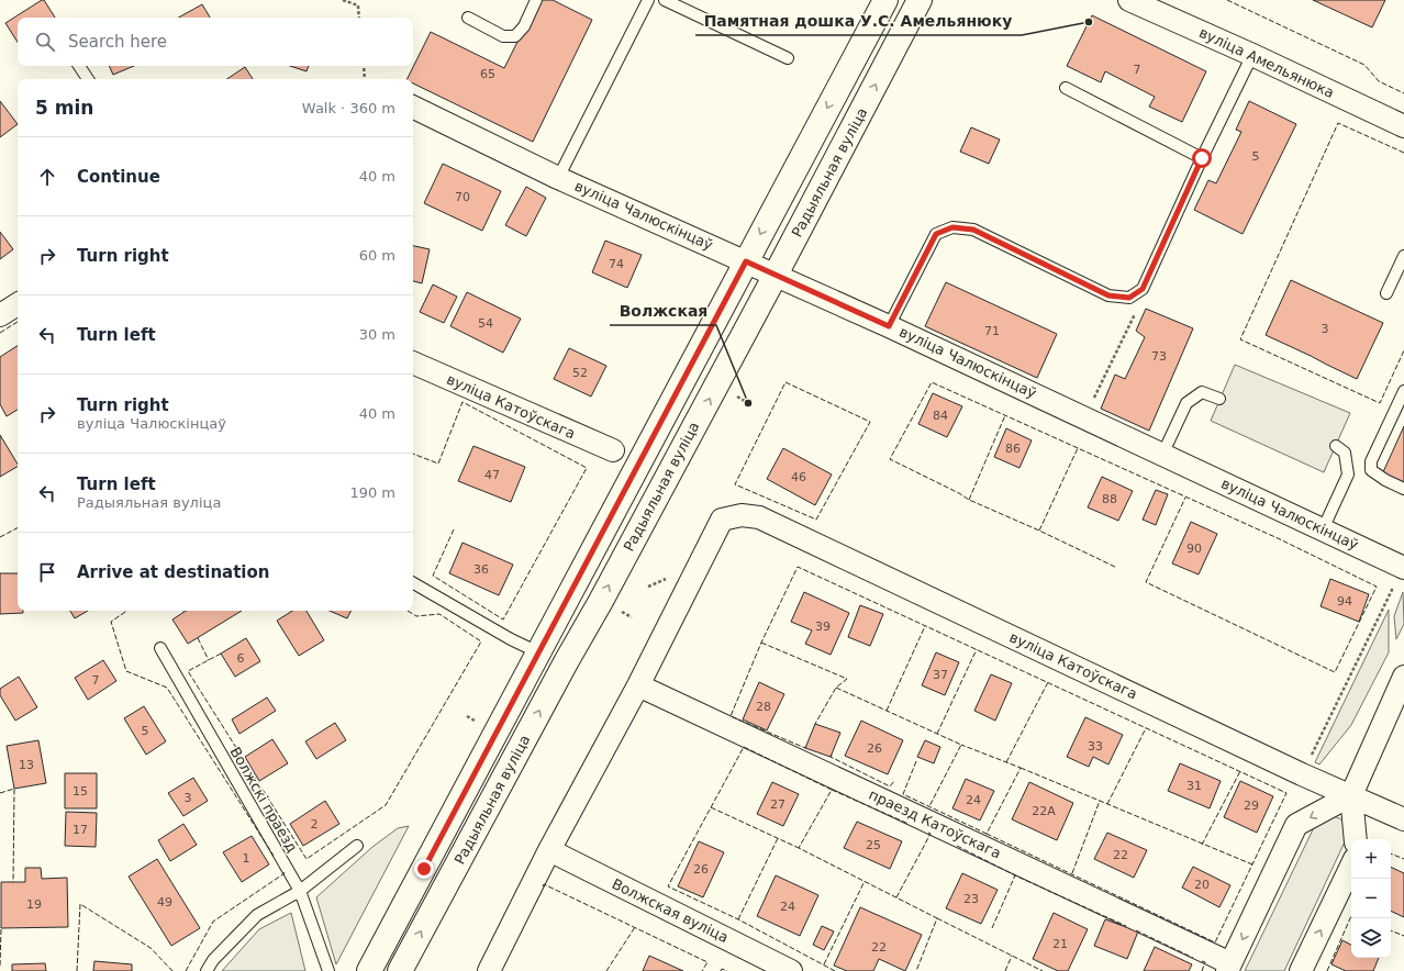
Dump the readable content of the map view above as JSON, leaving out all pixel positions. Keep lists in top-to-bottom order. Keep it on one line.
{"streets":{"main road":["Радыяльная вуліца"],"street":["вуліца Амельянюка","вуліца Чалюскінцаў","вуліца Катоўскага","праезд Катоўскага","Волжская вуліца"],"lane":["Волжскі праезд"]},"crossings":[["Радыяльная вуліца","вуліца Чалюскінцаў"],["вуліца Катоўскага","праезд Катоўскага"]],"places":["Памятная дошка У.С. Амельянюку","Волжская"],"house_numbers":["7","65","5","70","74","54","3","71","73","52","84","86","47","46","88","90","36","94","39","6","37","7","28","5","33","26","13","31","15","3","24","27","29","22А","2","17","25","22","1","26","20","23","49","19","24","21","22"],"page":{"search":"Search here","heading":["5 min","Walk · 360 m"],"list":[["Continue","40 m"],["Turn right","60 m"],["Turn left","30 m"],["Turn right","вуліца Чалюскінцаў","40 m"],["Turn left","Радыяльная вуліца","190 m"],"Arrive at destination"],"map_buttons":["+","−"]}}
